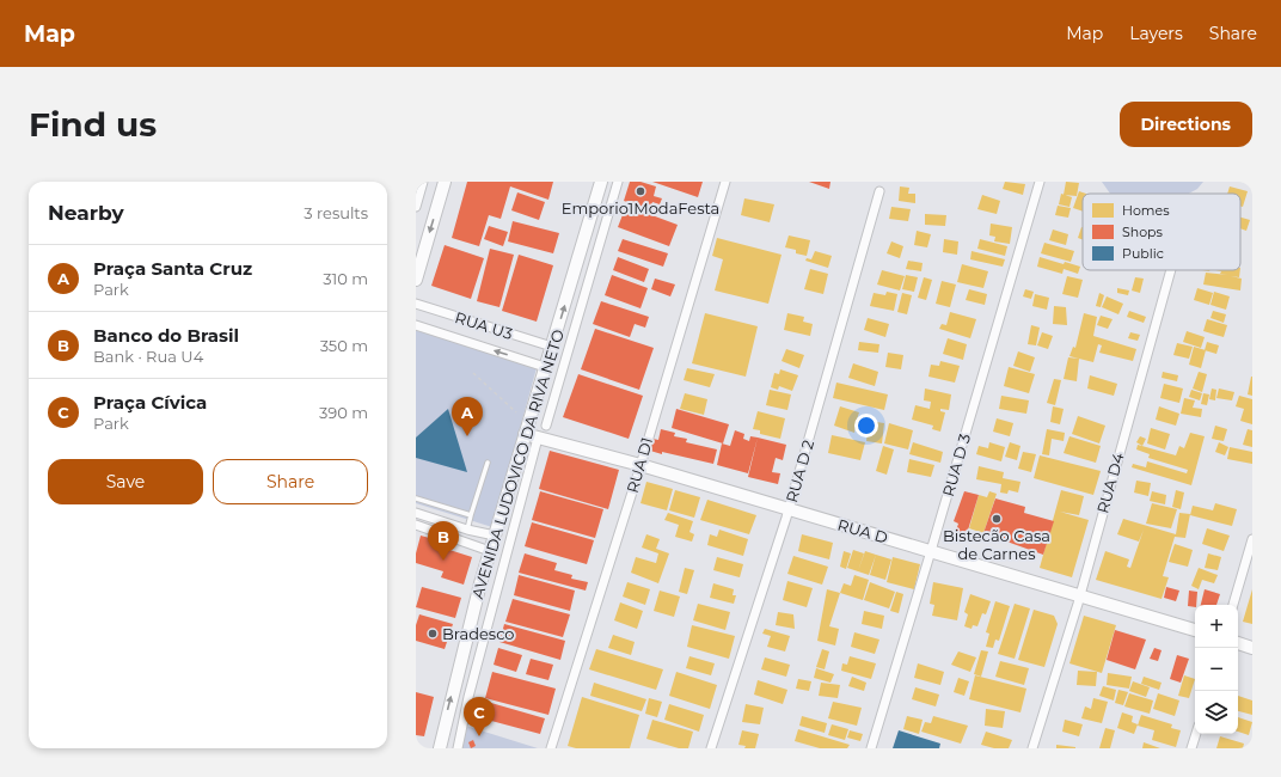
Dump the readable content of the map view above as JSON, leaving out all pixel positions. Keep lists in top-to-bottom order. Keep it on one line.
{"streets":{"street":["RUA U3","AVENIDA LUDOVICO DA RIVA NETO","RUA D1","RUA D 3","RUA D 2","RUA D4","RUA D"]},"crossings":[["RUA U3","AVENIDA LUDOVICO DA RIVA NETO"],["AVENIDA LUDOVICO DA RIVA NETO","RUA D"],["RUA D1","RUA D"],["RUA D 3","RUA D"],["RUA D 2","RUA D"],["RUA D4","RUA D"]],"places":["Emporio1ModaFesta","Bistecão Casa de Carnes","Bradesco"],"legend":["Homes","Shops","Public"],"page":{"header":"Map","nav":["Map","Layers","Share"],"buttons":["Directions",["Save","Share"]],"title":"Find us","heading":["Nearby","3 results"],"list":[{"mark":"A","name":"Praça Santa Cruz","note":"Park","value":"310 m"},{"mark":"B","name":"Banco do Brasil","note":"Bank · Rua U4","value":"350 m"},{"mark":"C","name":"Praça Cívica","note":"Park","value":"390 m"}],"pins":["A","B","C"],"map_buttons":["+","−"]}}
